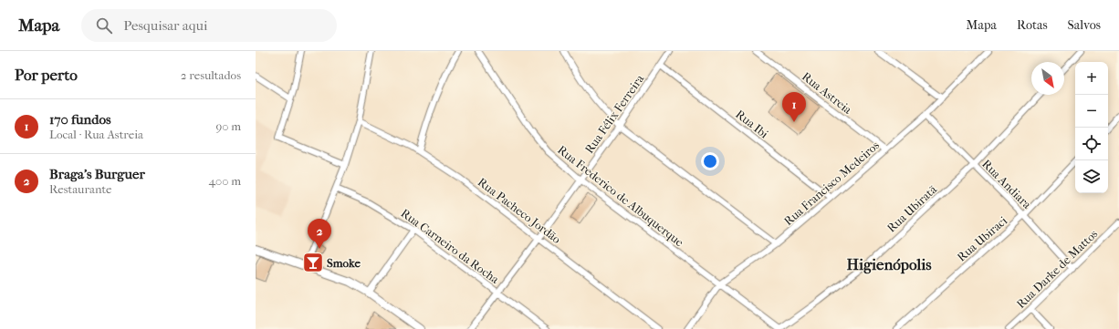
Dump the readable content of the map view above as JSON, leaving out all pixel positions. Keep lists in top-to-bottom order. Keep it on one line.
{"streets":{"street":["Rua Astreia","Rua Félix Ferreira","Rua Ibi","Rua Francisco Medeiros","Rua Andiara","Rua Frederico de Albuquerque","Rua Ubiratã","Rua Pacheco Jordão","Rua Ubiraci","Rua Carneiro da Rocha","Rua Darke de Mattos"]},"crossings":[["Rua Astreia","Rua Francisco Medeiros"],["Rua Félix Ferreira","Rua Ibi"],["Rua Félix Ferreira","Rua Frederico de Albuquerque"],["Rua Félix Ferreira","Rua Pacheco Jordão"],["Rua Félix Ferreira","Rua Carneiro da Rocha"],["Rua Ibi","Rua Francisco Medeiros"],["Rua Francisco Medeiros","Rua Andiara"],["Rua Francisco Medeiros","Rua Frederico de Albuquerque"],["Rua Andiara","Rua Ubiratã"],["Rua Andiara","Rua Ubiraci"],["Rua Andiara","Rua Darke de Mattos"],["Rua Frederico de Albuquerque","Rua Ubiratã"]],"districts":["Higienópolis"],"places":{"bar":["Smoke"]},"north":"bottom right","page":{"header":"Mapa","search":"Pesquisar aqui","nav":["Mapa","Rotas","Salvos"],"heading":["Por perto","2 resultados"],"map_buttons":["+","−"],"pins":["1","2"],"list":[{"mark":"1","name":"170 fundos","note":"Local · Rua Astreia","value":"90 m"},{"mark":"2","name":"Braga's Burguer","note":"Restaurante","value":"400 m"}]}}
